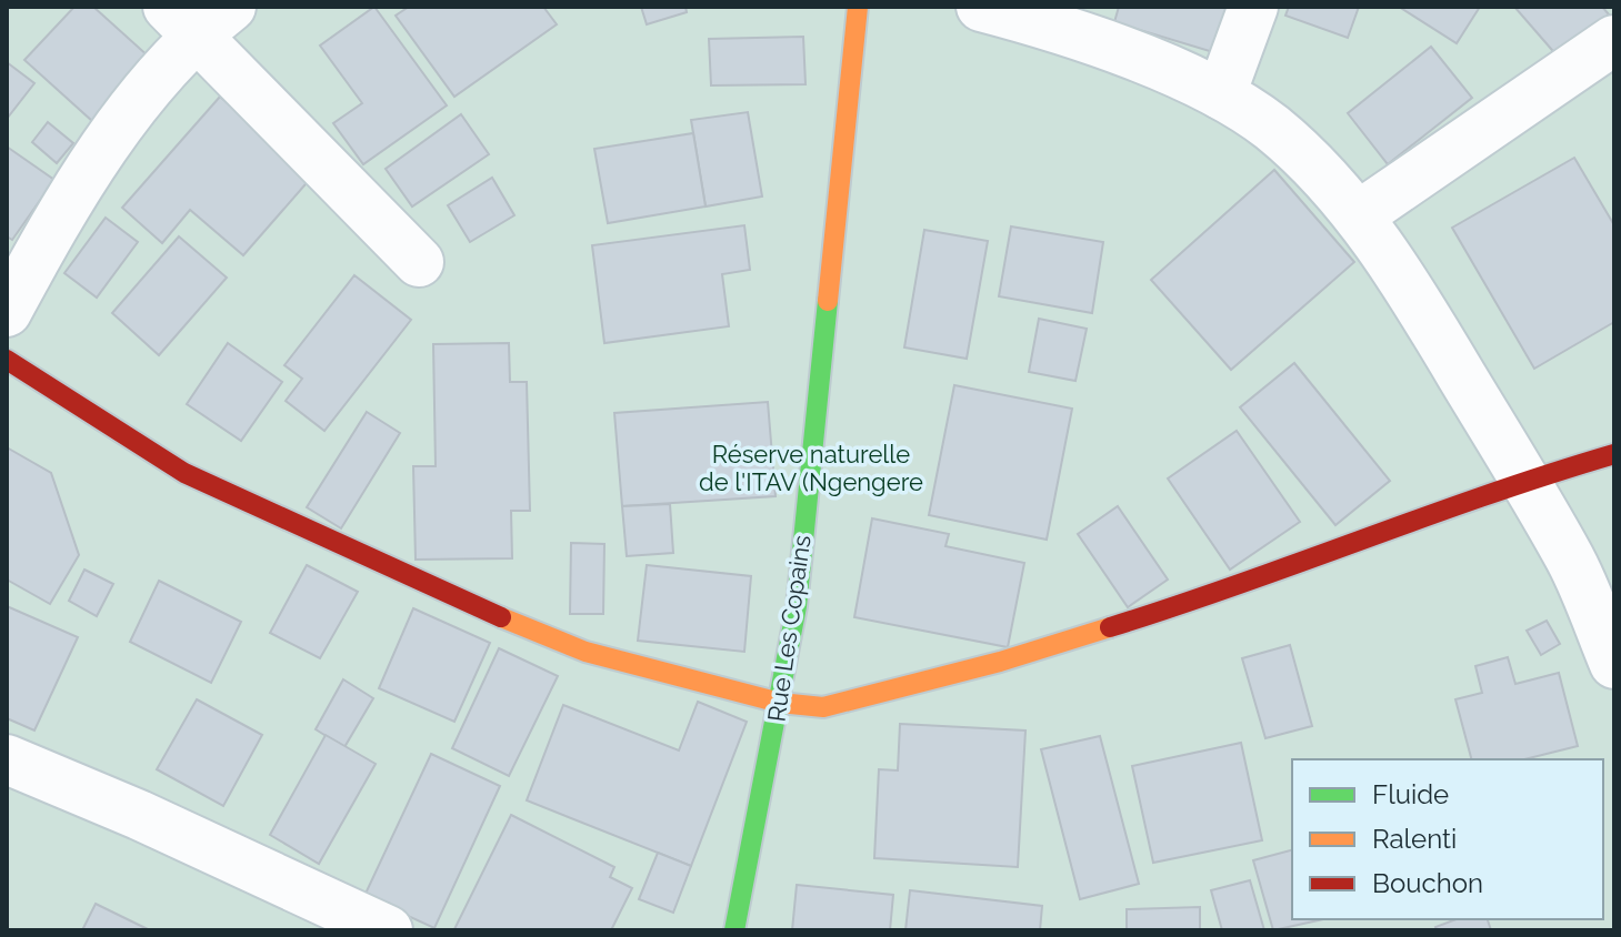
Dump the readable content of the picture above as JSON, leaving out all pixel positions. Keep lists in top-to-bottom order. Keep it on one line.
{"streets":{"street":["Rue Les Copains"]},"parks":["Réserve naturelle de l'ITAV (Ngengere"],"legend":["Fluide","Ralenti","Bouchon"]}
